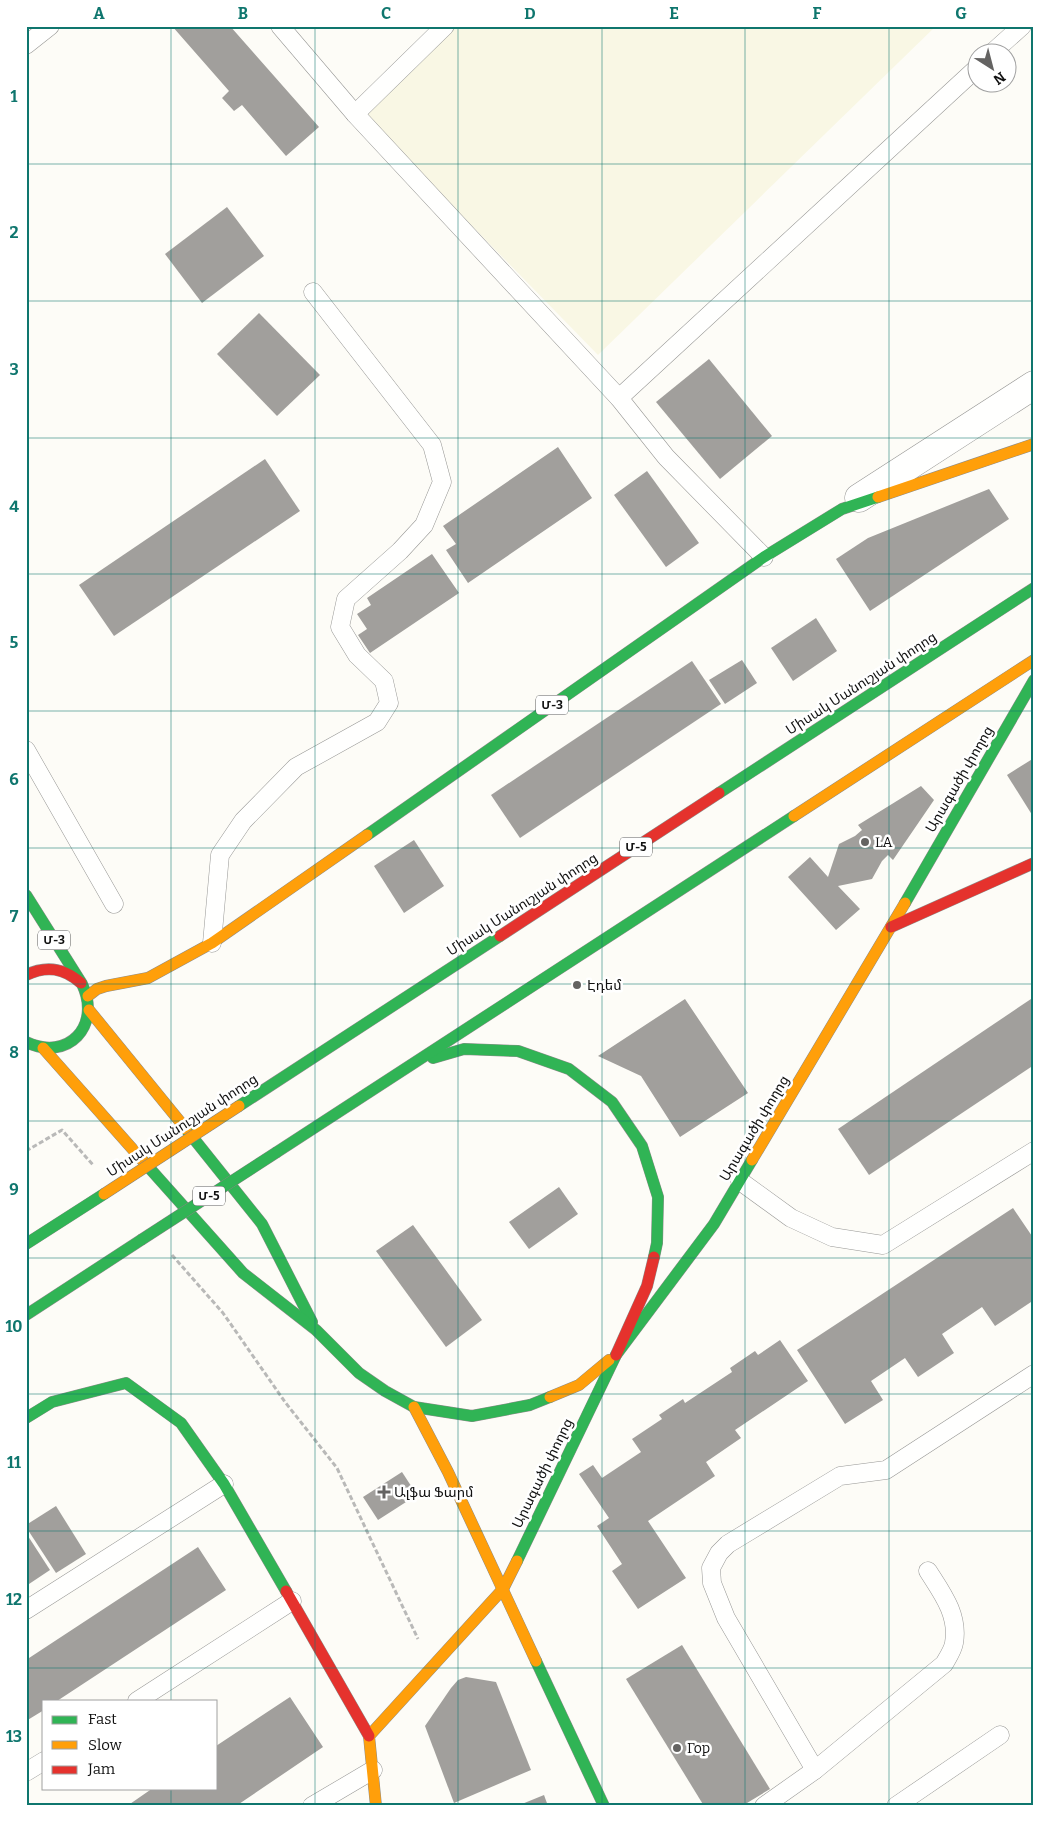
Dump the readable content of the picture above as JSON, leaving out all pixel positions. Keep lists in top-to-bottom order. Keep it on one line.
{"streets":{"main road":["Միսակ Մանուշյան փողոց","Մ-3","Արագածի փողոց","Մ-5"]},"places":{"other":["LA","Էդեմ","Гор"],"health":["Ալֆա Ֆարմ"]},"legend":["Fast","Slow","Jam"],"north":"bottom right","grid":{"columns":["A","B","C","D","E","F","G"],"rows":["1","2","3","4","5","6","7","8","9","10","11","12","13"]}}
